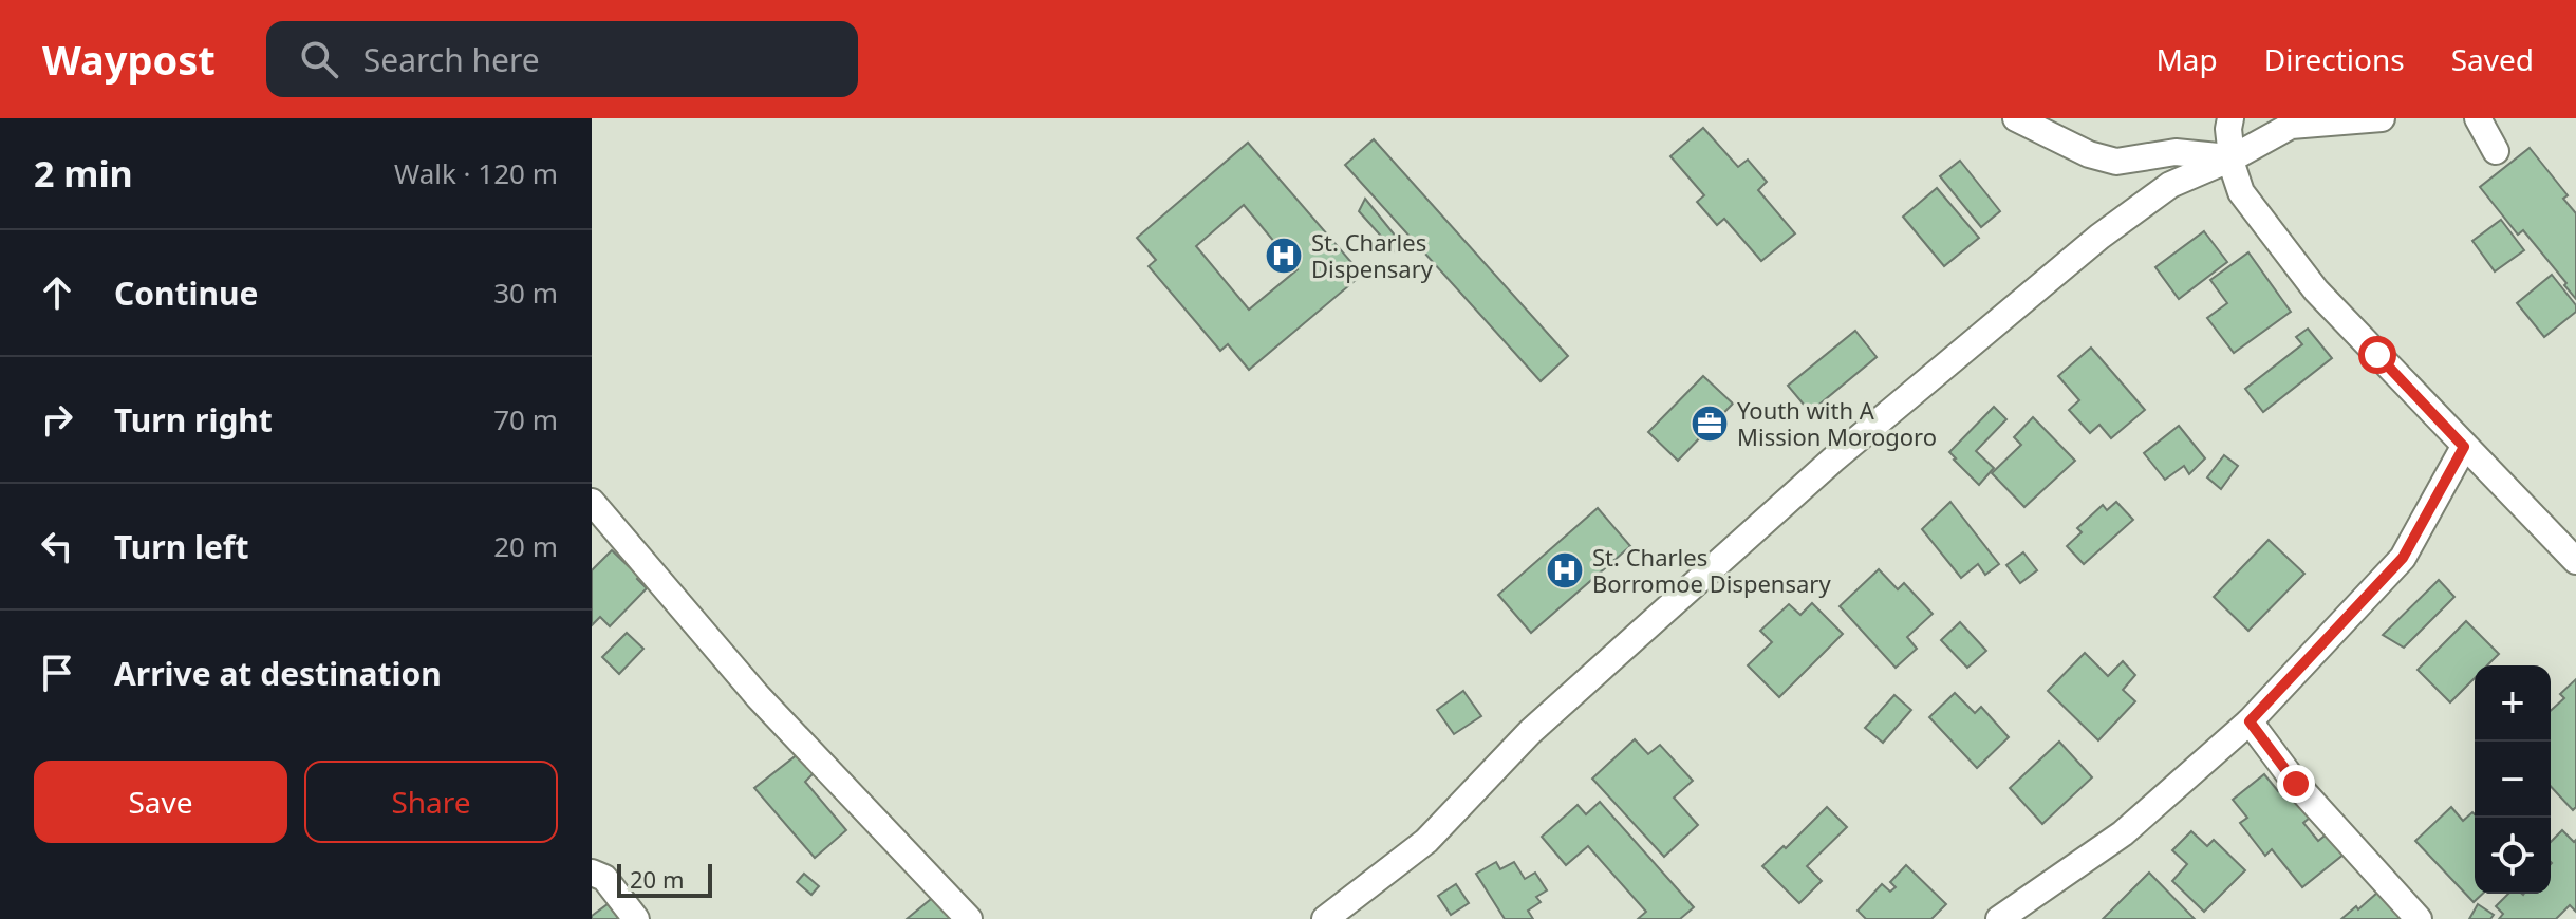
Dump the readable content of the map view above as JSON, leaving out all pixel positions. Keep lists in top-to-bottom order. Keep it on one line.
{"places":{"hospital":["St. Charles Dispensary","St. Charles Borromoe Dispensary"],"office":["Youth with A Mission Morogoro"]},"scale_bar":"20 m","page":{"header":"Waypost","search":"Search here","nav":["Map","Directions","Saved"],"heading":["2 min","Walk · 120 m"],"list":[["Continue","30 m"],["Turn right","70 m"],["Turn left","20 m"],"Arrive at destination"],"map_buttons":["+","−"],"buttons":["Save","Share"],"scale":"20 m"}}
